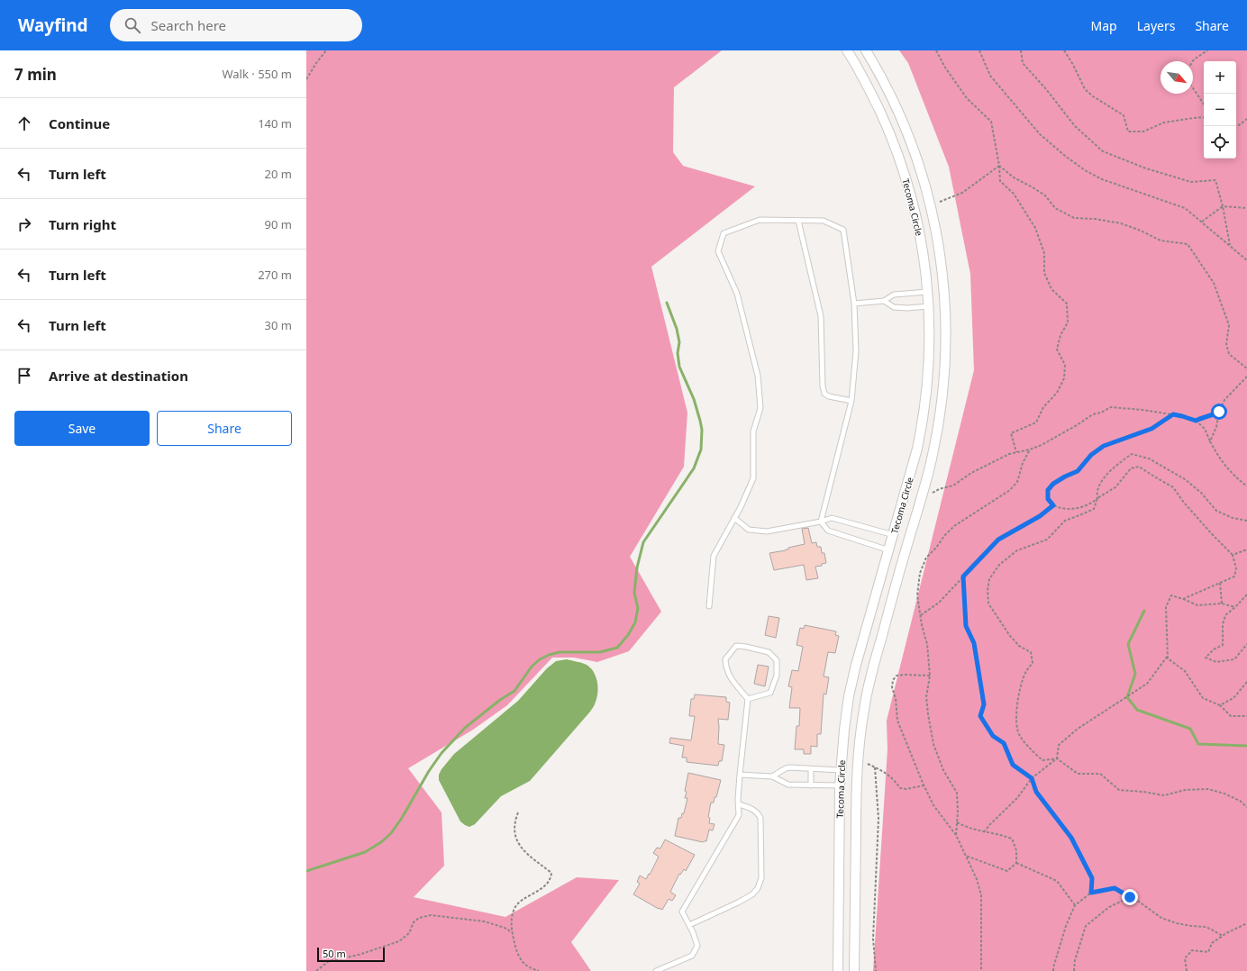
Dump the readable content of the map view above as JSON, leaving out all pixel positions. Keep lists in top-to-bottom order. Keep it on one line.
{"streets":{"street":["Tecoma Circle"]},"scale_bar":"50 m","north":"bottom right","page":{"header":"Wayfind","search":"Search here","nav":["Map","Layers","Share"],"heading":["7 min","Walk · 550 m"],"map_buttons":["+","−"],"list":[["Continue","140 m"],["Turn left","20 m"],["Turn right","90 m"],["Turn left","270 m"],["Turn left","30 m"],"Arrive at destination"],"buttons":["Save","Share"],"scale":"50 m"}}
